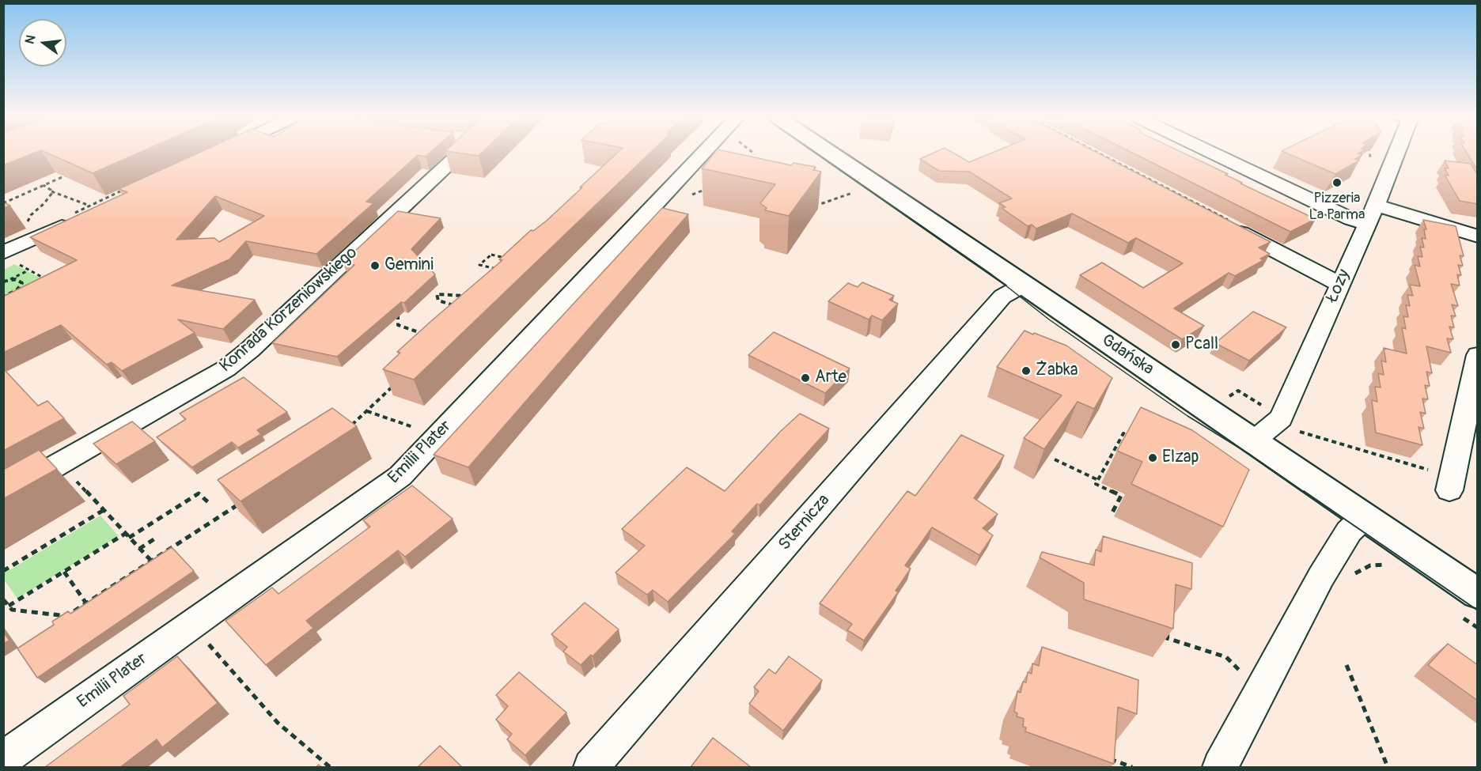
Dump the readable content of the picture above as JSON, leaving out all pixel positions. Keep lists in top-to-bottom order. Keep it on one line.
{"streets":{"street":["Łozy","Konrada Korzeniowskiego","Gdańska","Emilii Plater","Sternicza"]},"crossings":[["Łozy","Gdańska"],["Gdańska","Sternicza"]],"places":["Pizzeria La Parma","Gemini","Pcall","Żabka","Arte","Elzap"],"north":"left"}
